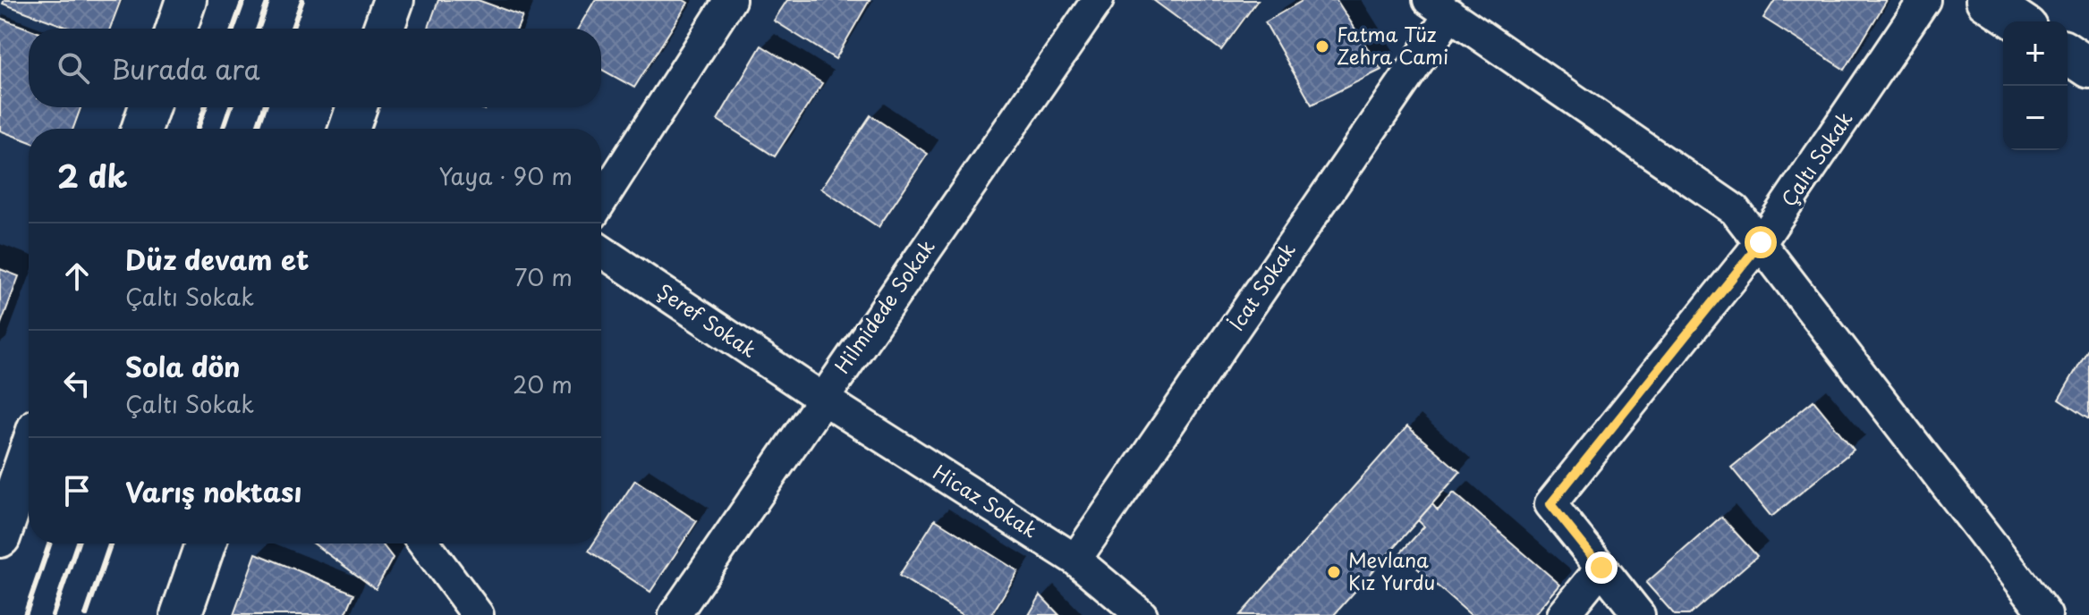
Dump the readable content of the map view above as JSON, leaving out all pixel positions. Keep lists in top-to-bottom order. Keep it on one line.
{"streets":{"street":["Çaltı Sokak","İcat Sokak","Hilmidede Sokak","Şeref Sokak","Hicaz Sokak"]},"crossings":[["İcat Sokak","Hicaz Sokak"],["Hilmidede Sokak","Şeref Sokak"],["Hilmidede Sokak","Hicaz Sokak"],["Şeref Sokak","Hicaz Sokak"]],"places":["Fatma Tüz Zehra Cami","Mevlana Kız Yurdu"],"page":{"map_buttons":["+","−"],"search":"Burada ara","heading":["2 dk","Yaya · 90 m"],"list":[["Düz devam et","Çaltı Sokak","70 m"],["Sola dön","Çaltı Sokak","20 m"],"Varış noktası"]}}
